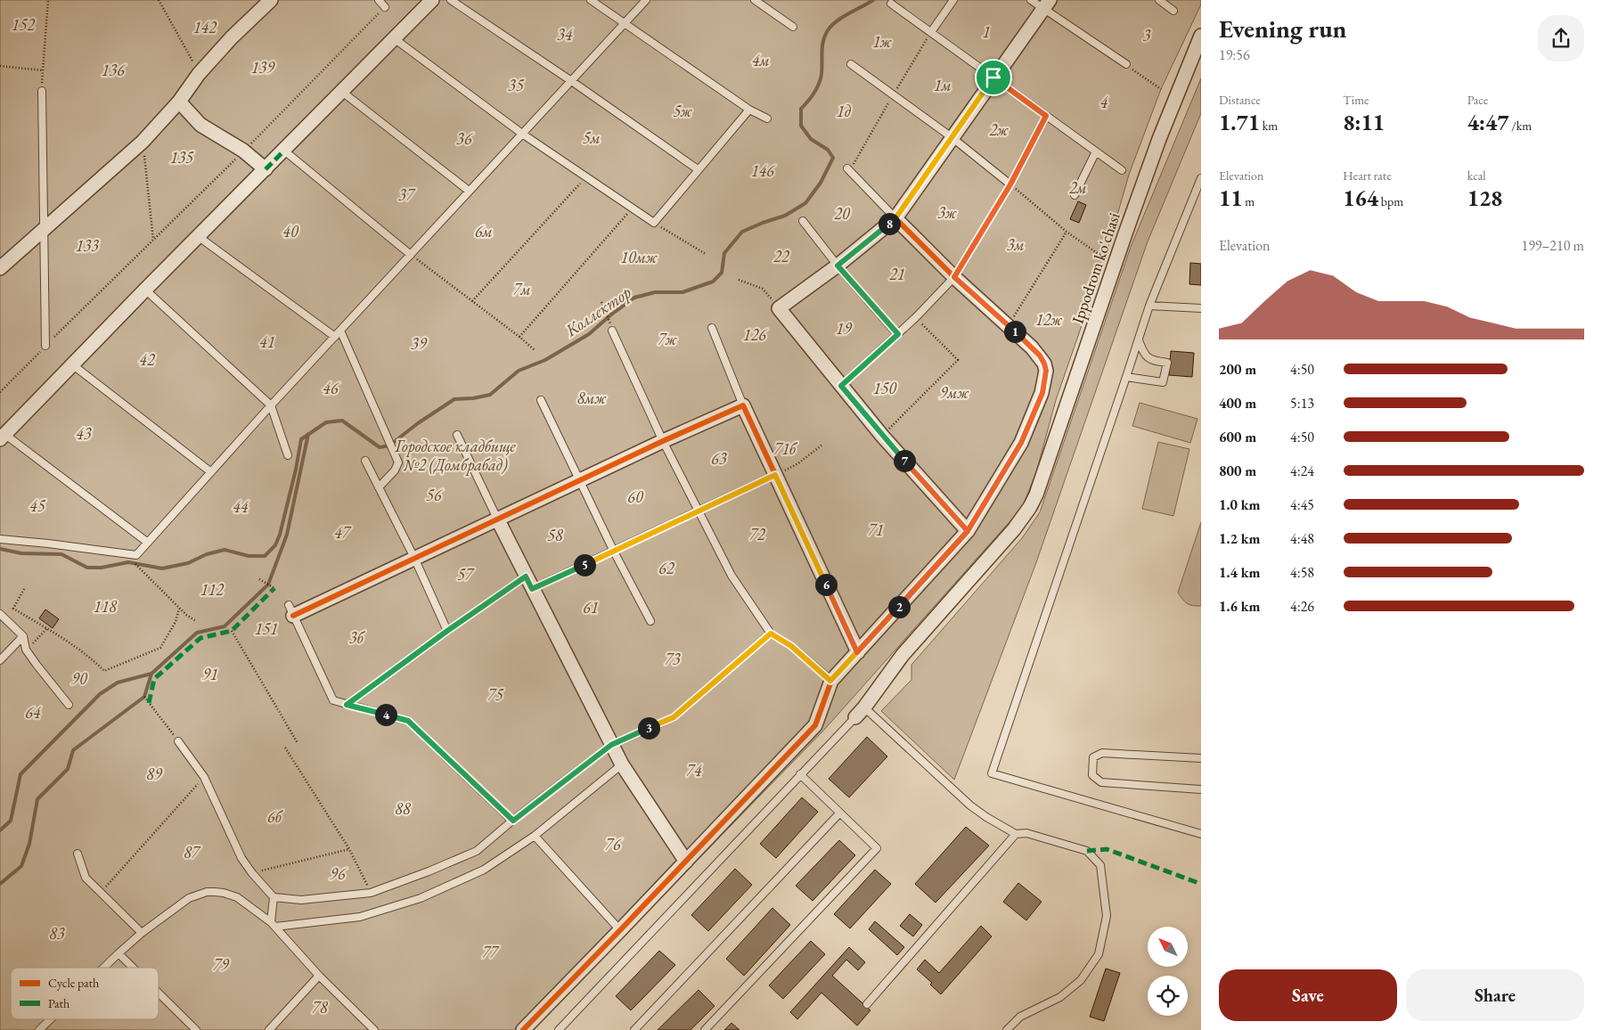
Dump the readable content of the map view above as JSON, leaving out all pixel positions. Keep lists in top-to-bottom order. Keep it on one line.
{"streets":{"street":["Ippodrom ko'chasi"]},"water":["Коллектор"],"parks":["152","142","1","34","3","1ж","4м","139","136","35","1м","4","5ж","1д","2ж","5м","36","135","146","2м","37","3ж","20","40","6м","3м","133","22","10мж","21","7м","12ж","19","126","7ж","41","39","42","46","150","9мж","8мж","43","Городское кладбище №2 (Домбрабад)","71б","63","56","60","45","44","71","47","72","58","62","57","112","118","61","151","3б","73","91","90","75","64","74","89","88","6б","76","87","96","83","77","79","78"],"legend":["Cycle path","Path"],"north":"top left","page":{"heading":["Evening run","19:56"],"stats":[["Distance","1.71 km"],["Time","8:11"],["Pace","4:47 /km"],["Elevation","11 m"],["Heart rate","164 bpm"],["kcal","128"]],"pins":["8","1","7","5","6","2","4","3"],"chart":["Elevation","199–210 m"],"list":[{"name":"200 m","note":"4:50"},{"name":"400 m","note":"5:13"},{"name":"600 m","note":"4:50"},{"name":"800 m","note":"4:24"},{"name":"1.0 km","note":"4:45"},{"name":"1.2 km","note":"4:48"},{"name":"1.4 km","note":"4:58"},{"name":"1.6 km","note":"4:26"}],"buttons":["Save","Share"]}}
